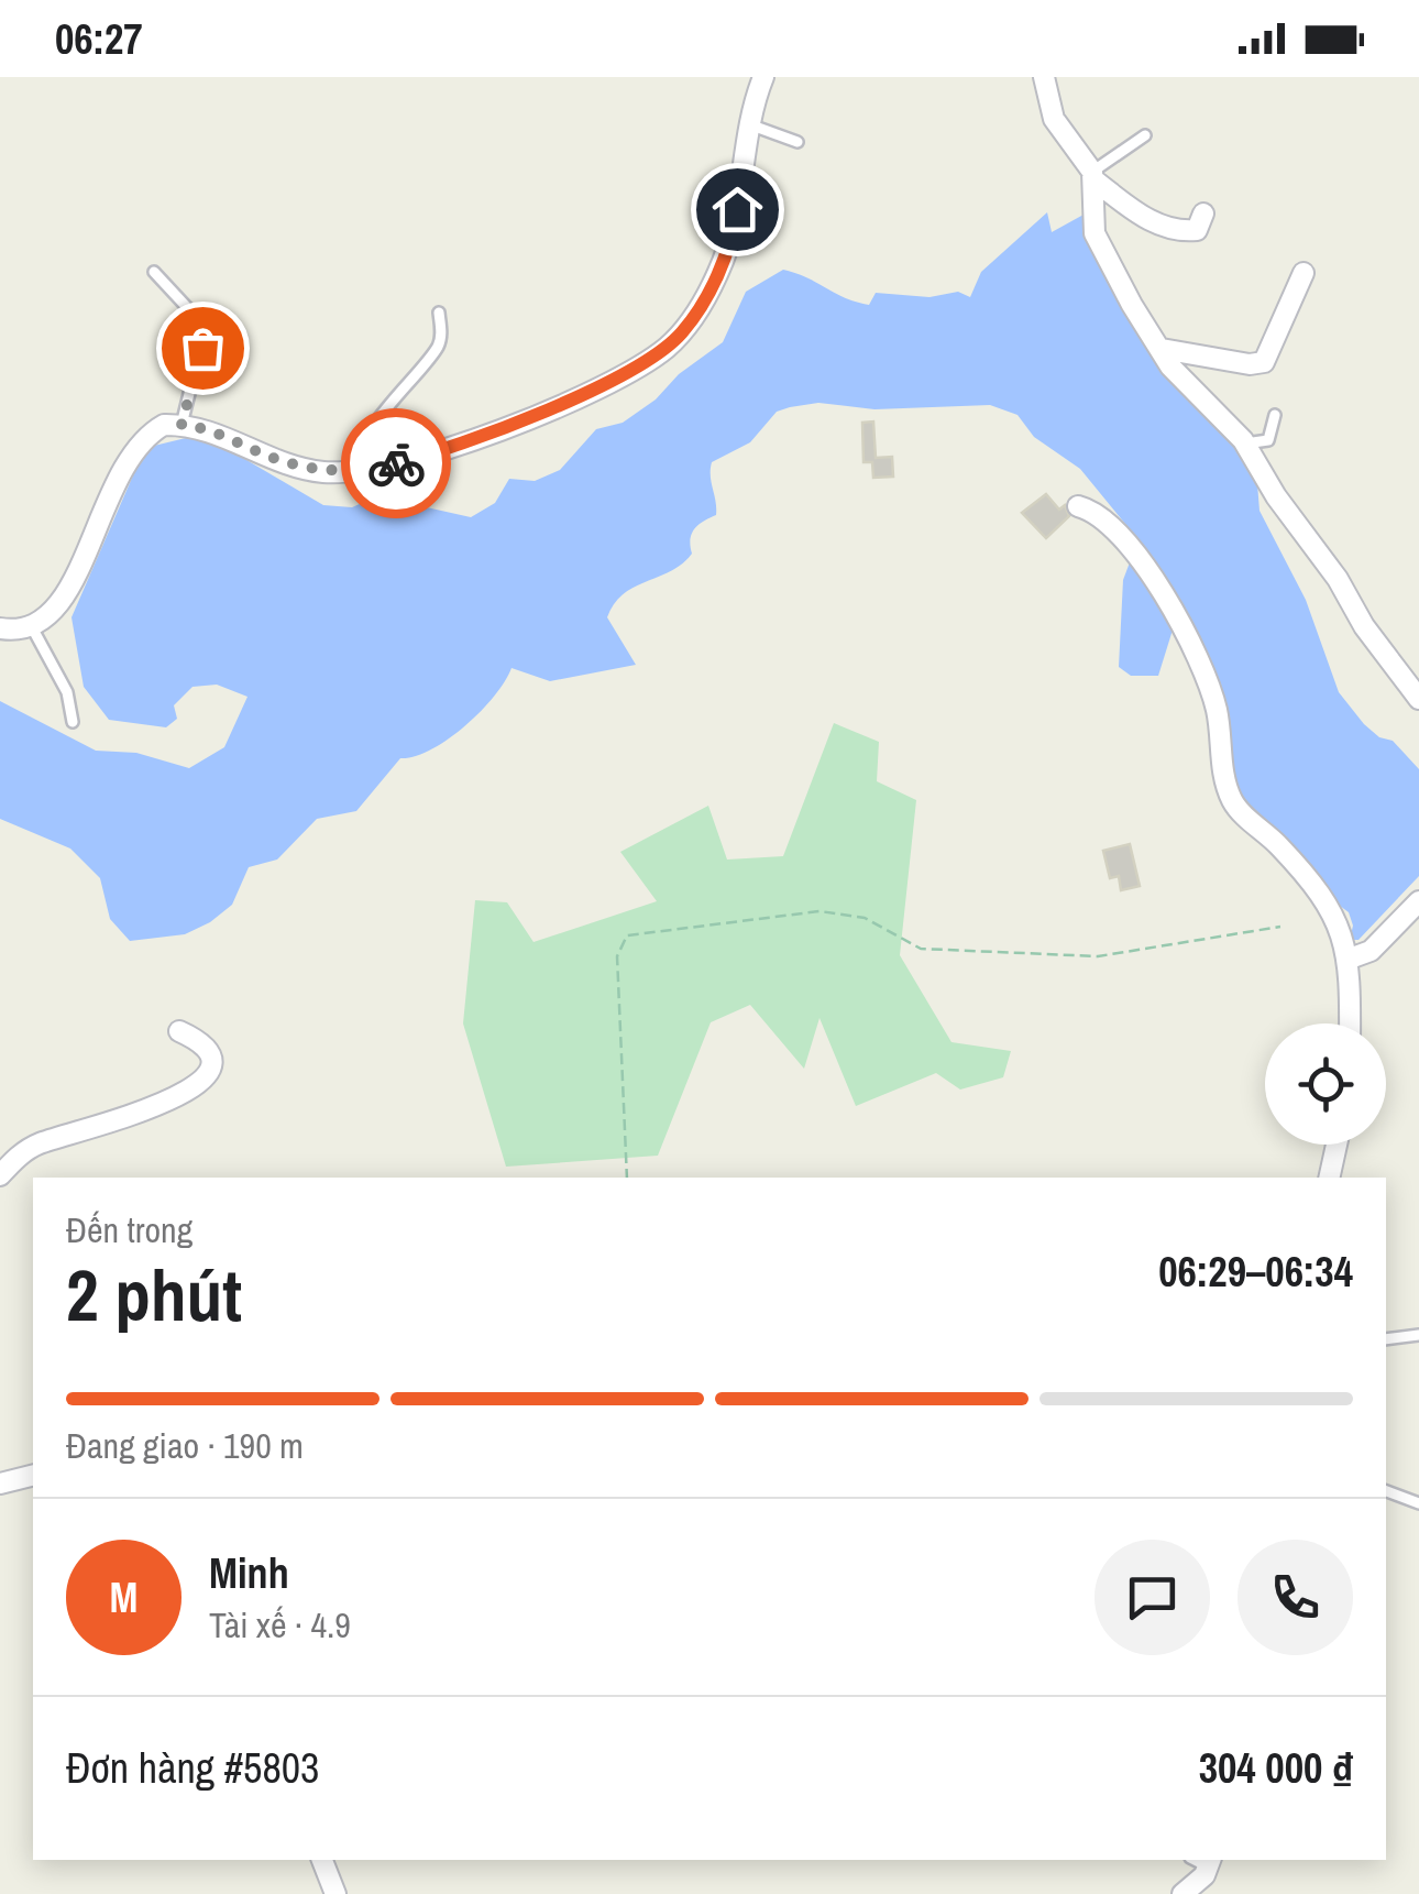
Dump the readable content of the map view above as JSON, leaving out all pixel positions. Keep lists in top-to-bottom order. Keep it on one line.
{"page":{"status":"06:27","heading":["2 phút","Đến trong","06:29–06:34"],"panel":["Minh","Tài xế · 4.9","Đơn hàng #5803","304 000 ₫"],"bar":"Đang giao · 190 m","round":"M"}}
